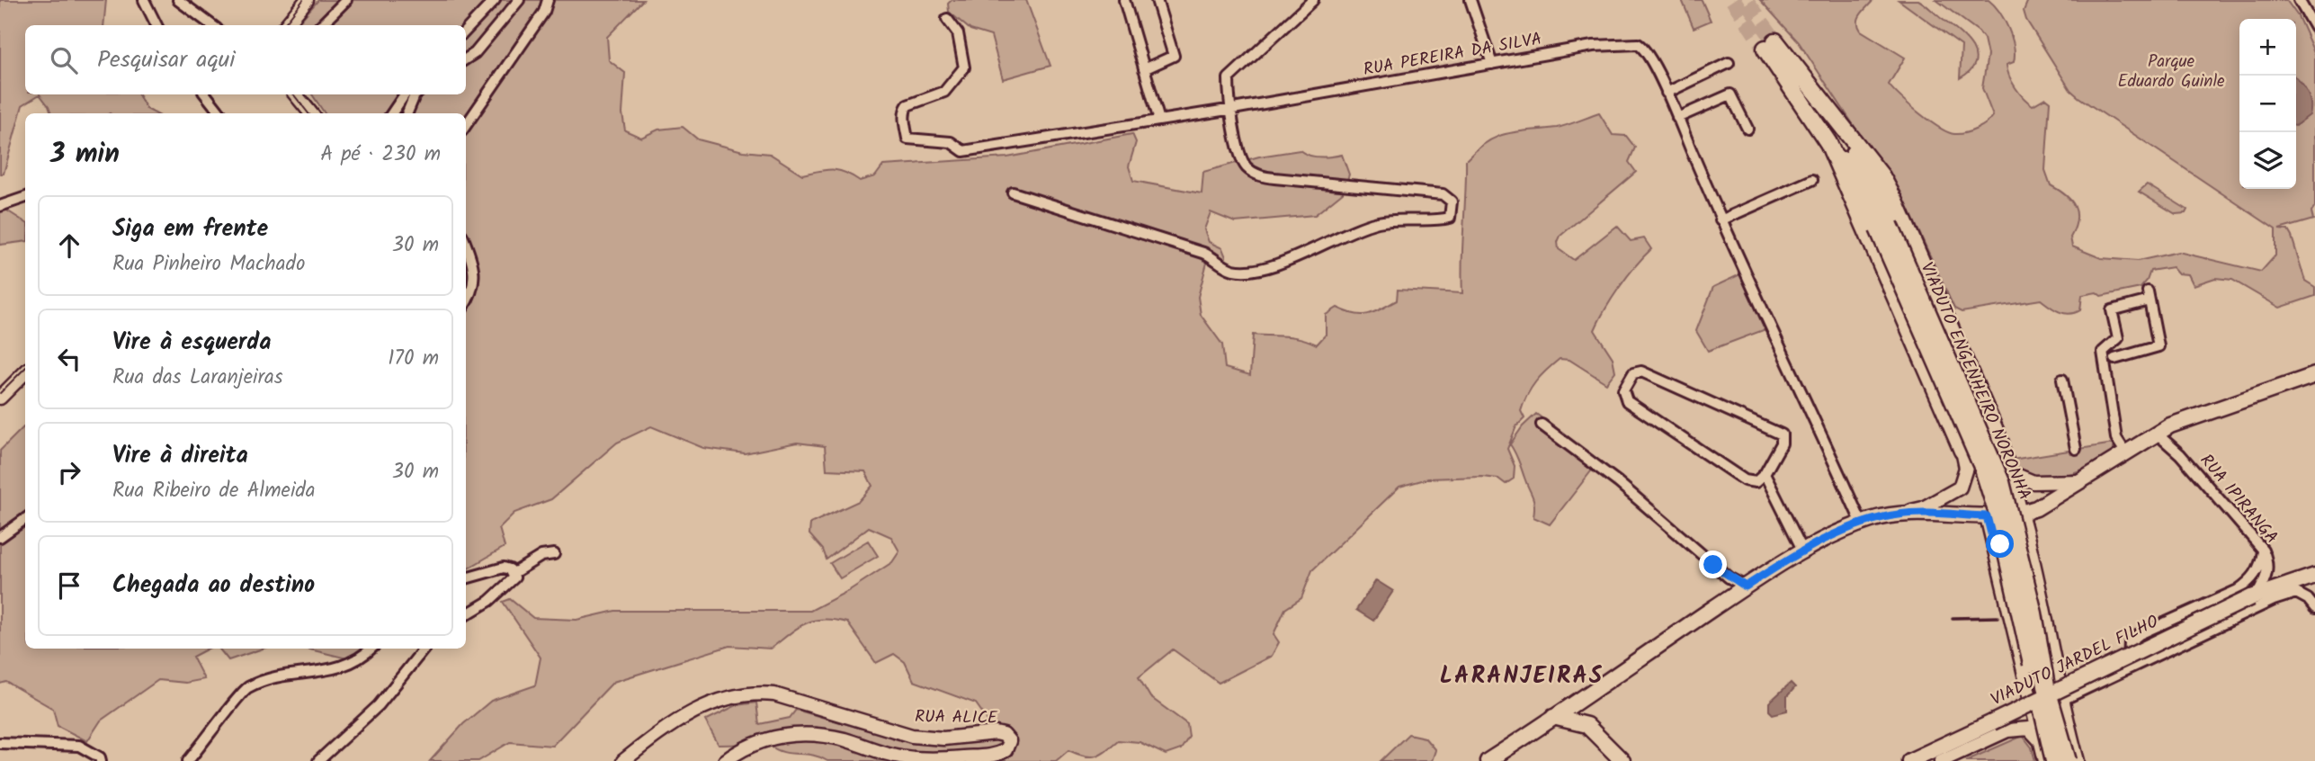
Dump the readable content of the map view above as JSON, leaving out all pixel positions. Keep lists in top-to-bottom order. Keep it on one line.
{"streets":{"main road":["VIADUTO ENGENHEIRO NORONHA","VIADUTO JARDEL FILHO"],"street":["RUA PEREIRA DA SILVA","RUA IPIRANGA","RUA ALICE"]},"crossings":[["RUA IPIRANGA","VIADUTO JARDEL FILHO"]],"districts":["LARANJEIRAS"],"parks":["Parque Eduardo Guinle"],"page":{"map_buttons":["+","−"],"search":"Pesquisar aqui","heading":["3 min","A pé · 230 m"],"list":[["Siga em frente","Rua Pinheiro Machado","30 m"],["Vire à esquerda","Rua das Laranjeiras","170 m"],["Vire à direita","Rua Ribeiro de Almeida","30 m"],"Chegada ao destino"]}}
